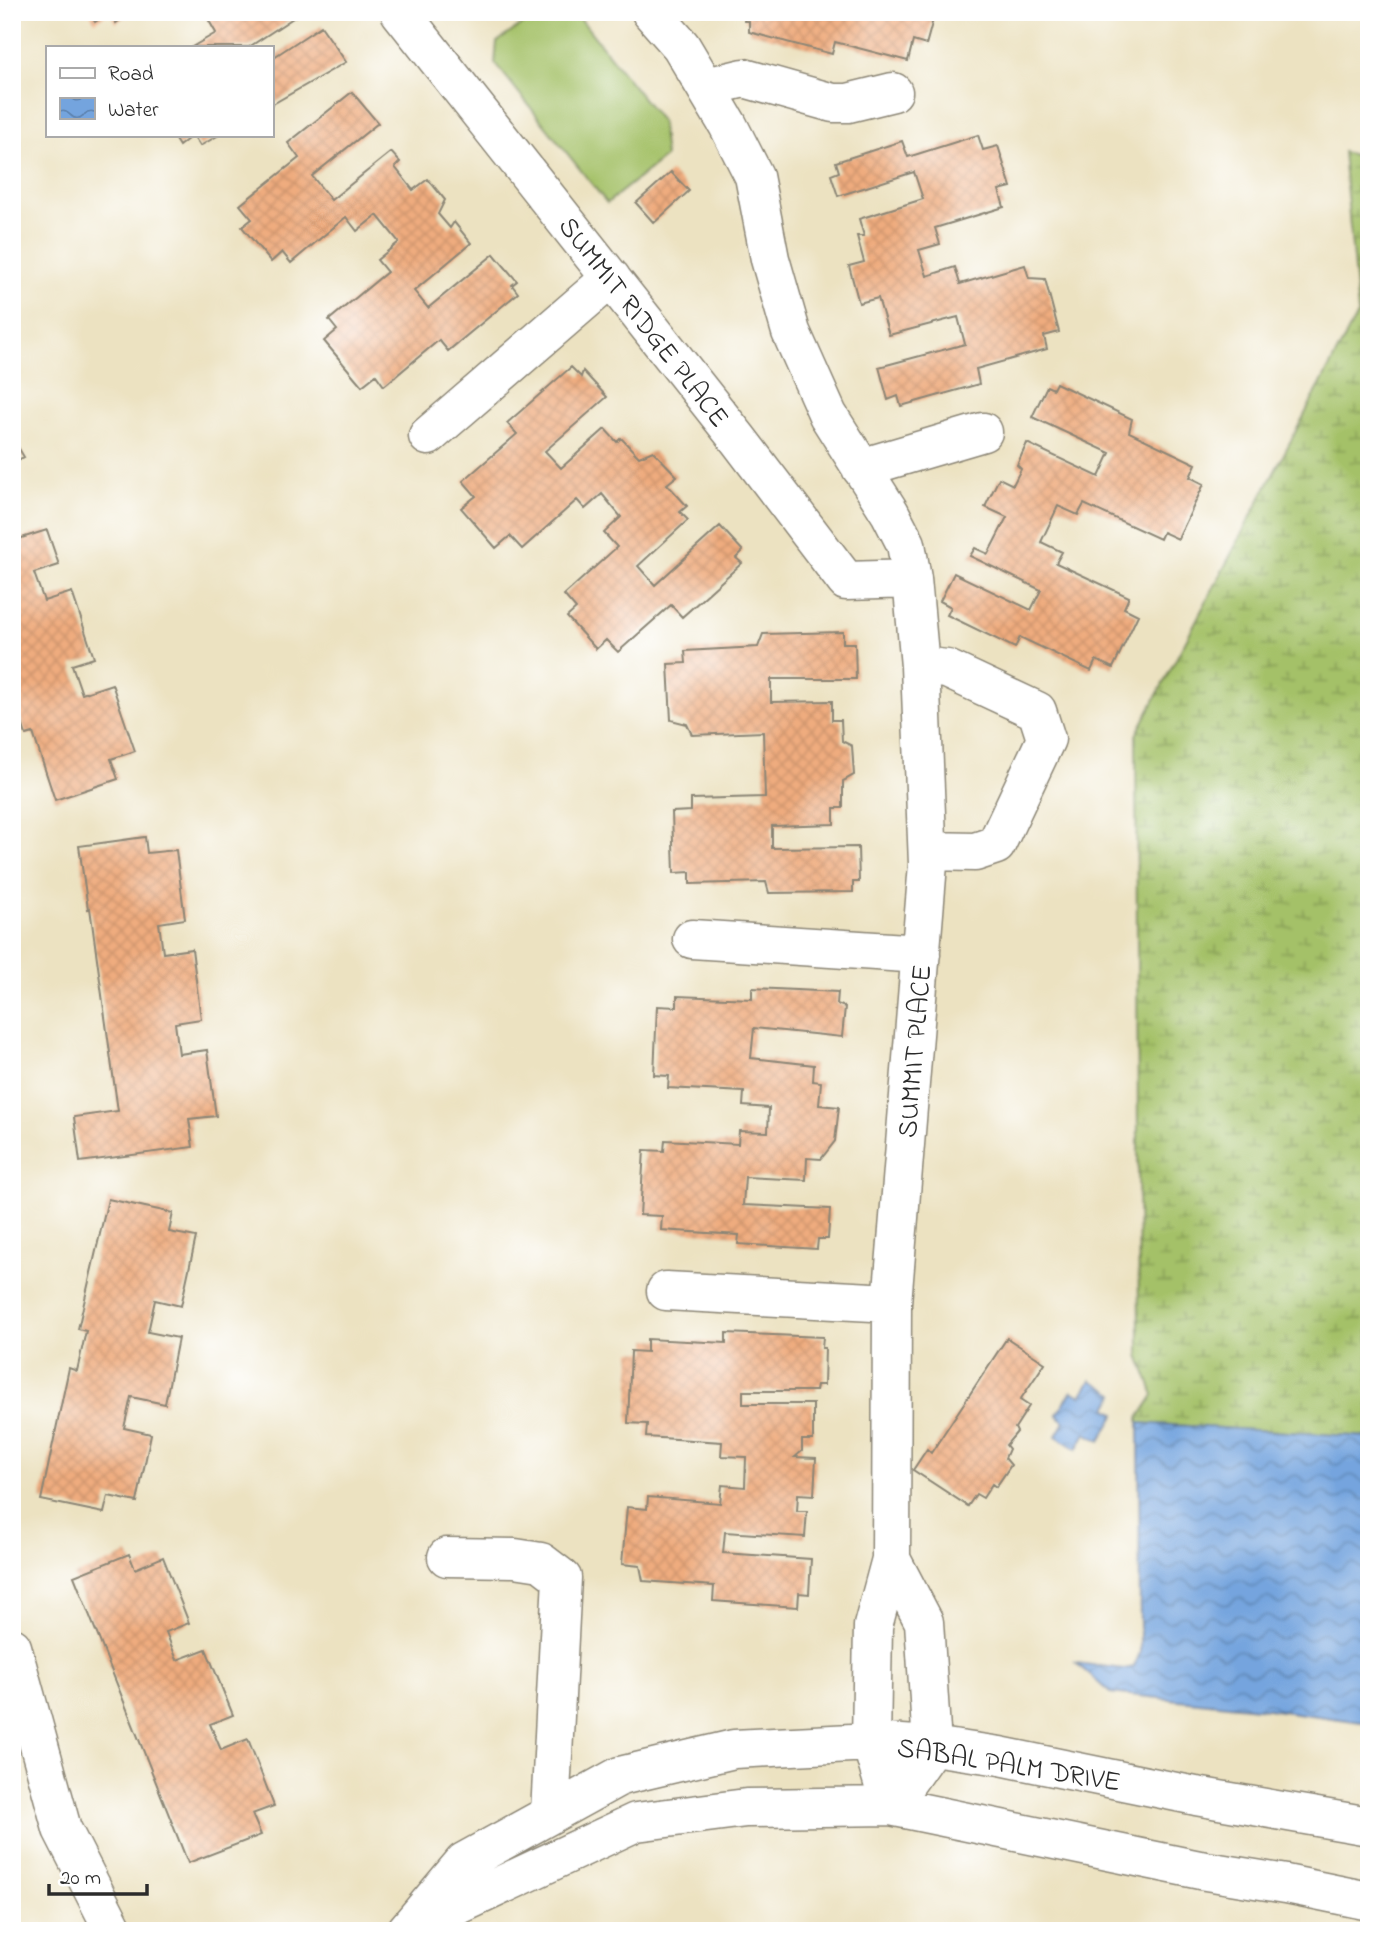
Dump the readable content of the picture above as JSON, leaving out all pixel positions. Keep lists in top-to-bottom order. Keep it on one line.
{"streets":{"street":["SUMMIT RIDGE PLACE","SUMMIT PLACE","SABAL PALM DRIVE"]},"crossings":[["SUMMIT RIDGE PLACE","SUMMIT PLACE"],["SUMMIT PLACE","SABAL PALM DRIVE"]],"legend":["Road","Water"],"scale_bar":"20 m"}
